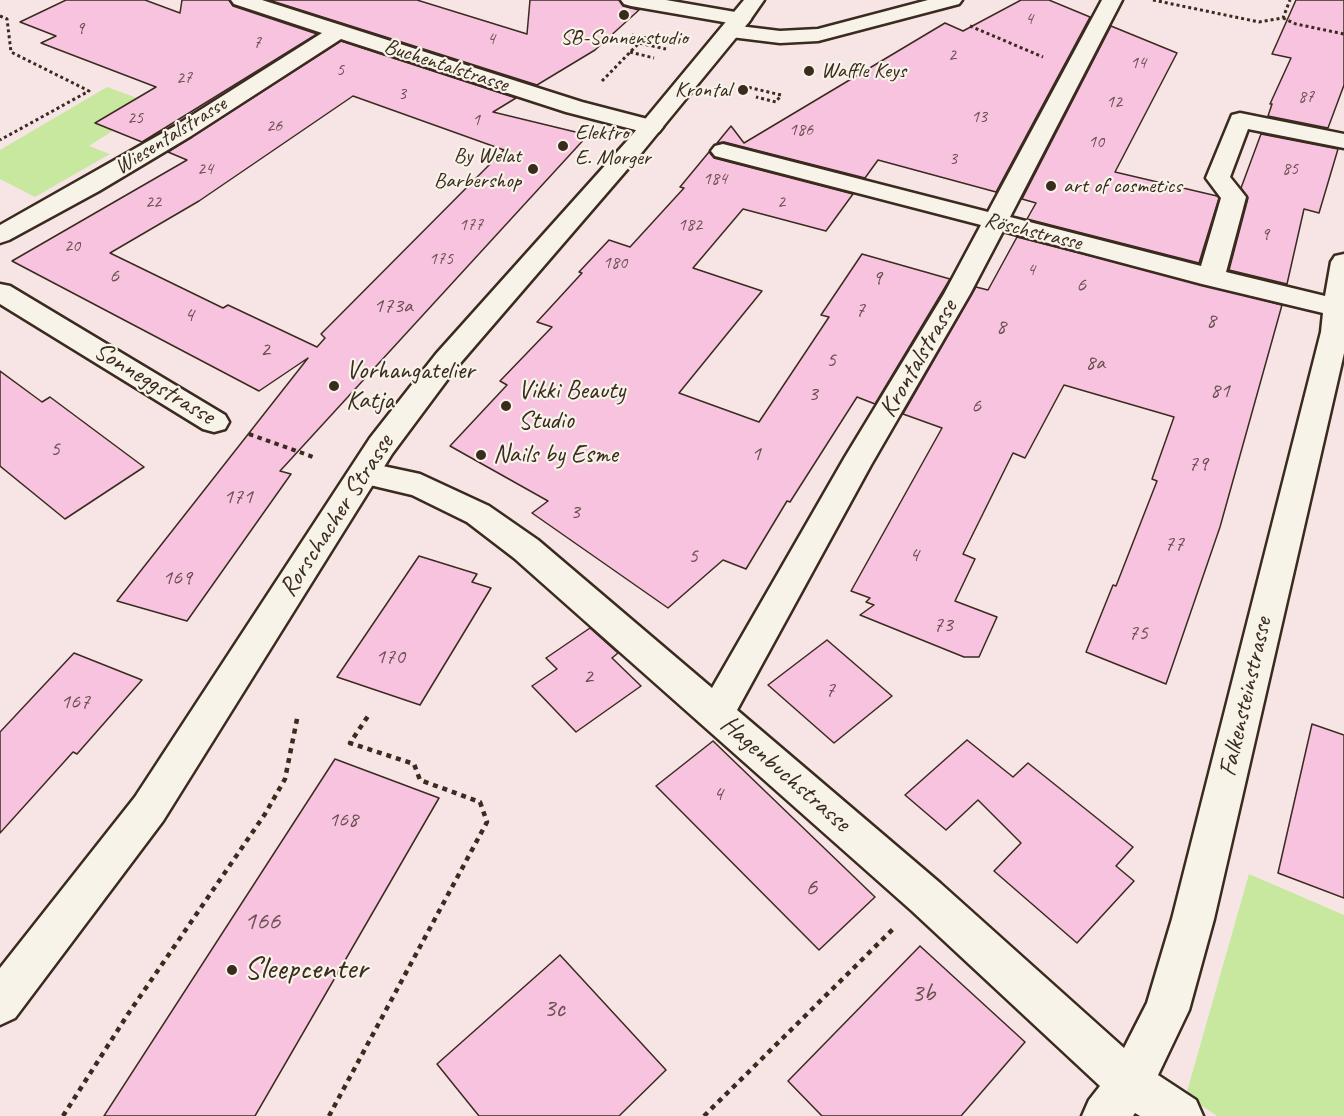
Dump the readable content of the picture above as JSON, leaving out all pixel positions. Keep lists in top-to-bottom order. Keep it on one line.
{"streets":{"street":["Buchentalstrasse","Wiesentalstrasse","Röschstrasse","Krontalstrasse","Sonneggstrasse","Rorschacher Strasse","Falkensteinstrasse","Hagenbuchstrasse"]},"crossings":[["Buchentalstrasse","Wiesentalstrasse"],["Buchentalstrasse","Rorschacher Strasse"],["Röschstrasse","Krontalstrasse"],["Röschstrasse","Falkensteinstrasse"],["Krontalstrasse","Hagenbuchstrasse"],["Rorschacher Strasse","Hagenbuchstrasse"],["Falkensteinstrasse","Hagenbuchstrasse"]],"places":["SB-Sonnenstudio","Waffle Keys","Krontal","Elektro E. Morger","By Welat Barbershop","art of cosmetics","Vorhangatelier Katja","Vikki Beauty Studio","Nails by Esme","Sleepcenter"],"house_numbers":["4","9","4","7","2","14","5","27","3","87","12","13","25","1","26","186","10","3","24","85","184","22","2","177","182","9","20","175","180","4","6","9","6","173a","7","4","8","8","2","5","8a","81","3","6","5","1","79","171","3","77","4","5","169","73","75","170","2","7","167","4","168","6","166","3b","3c"]}
